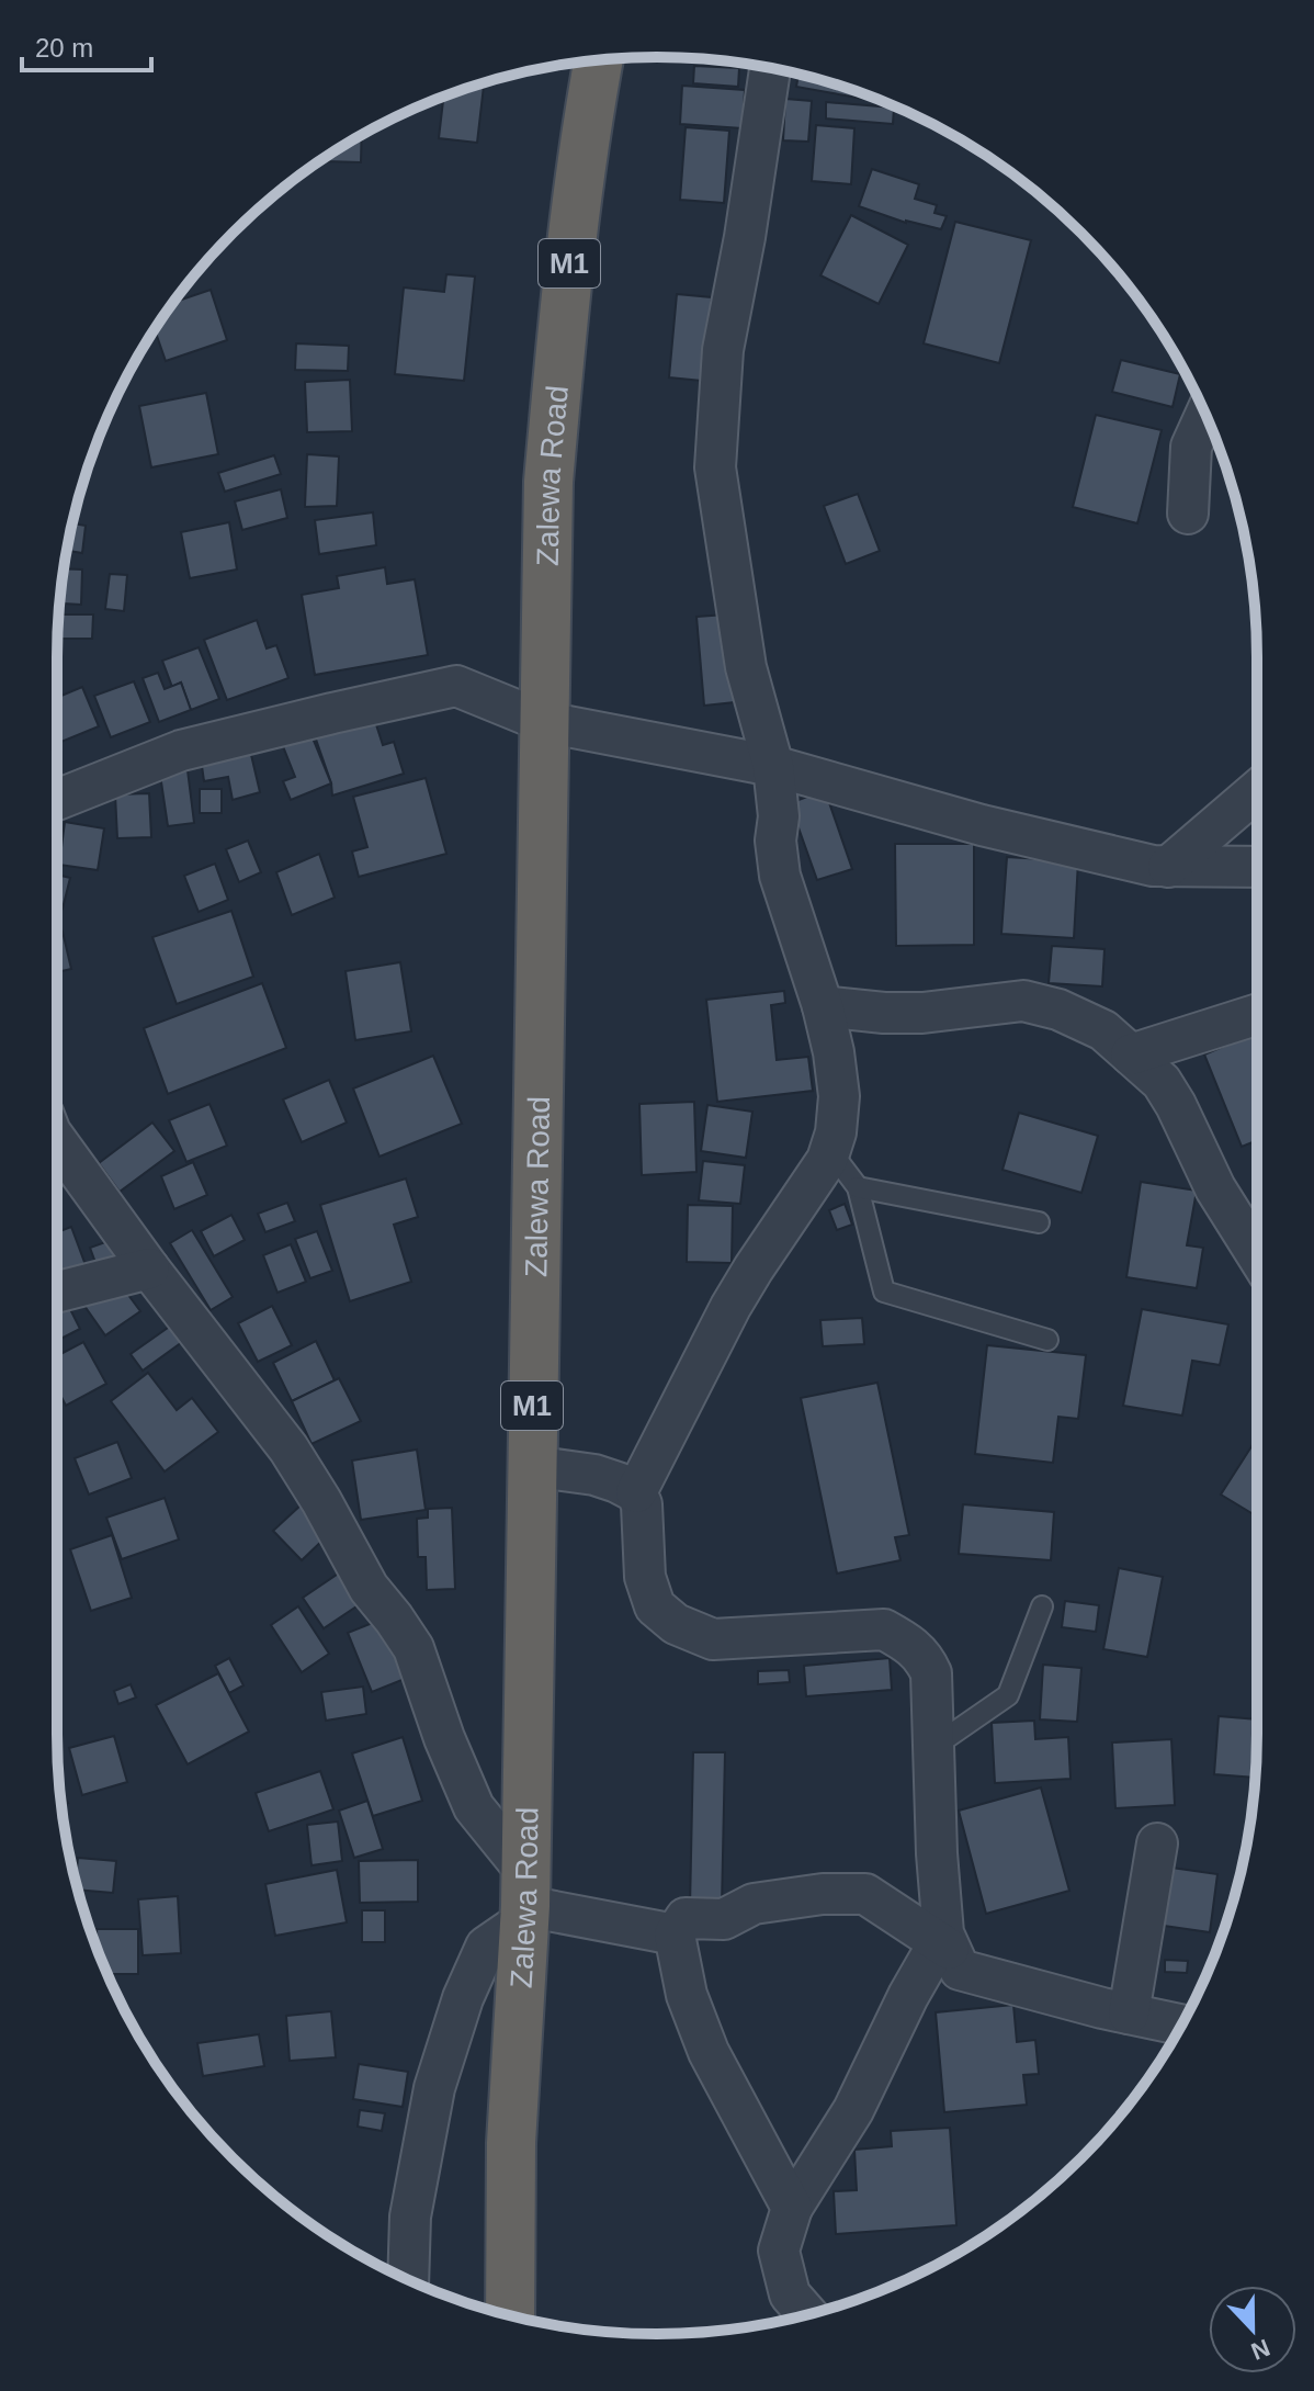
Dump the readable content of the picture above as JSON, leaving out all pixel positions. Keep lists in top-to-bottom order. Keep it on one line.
{"streets":{"highway":["M1","Zalewa Road"]},"scale_bar":"20 m","north":"bottom"}
